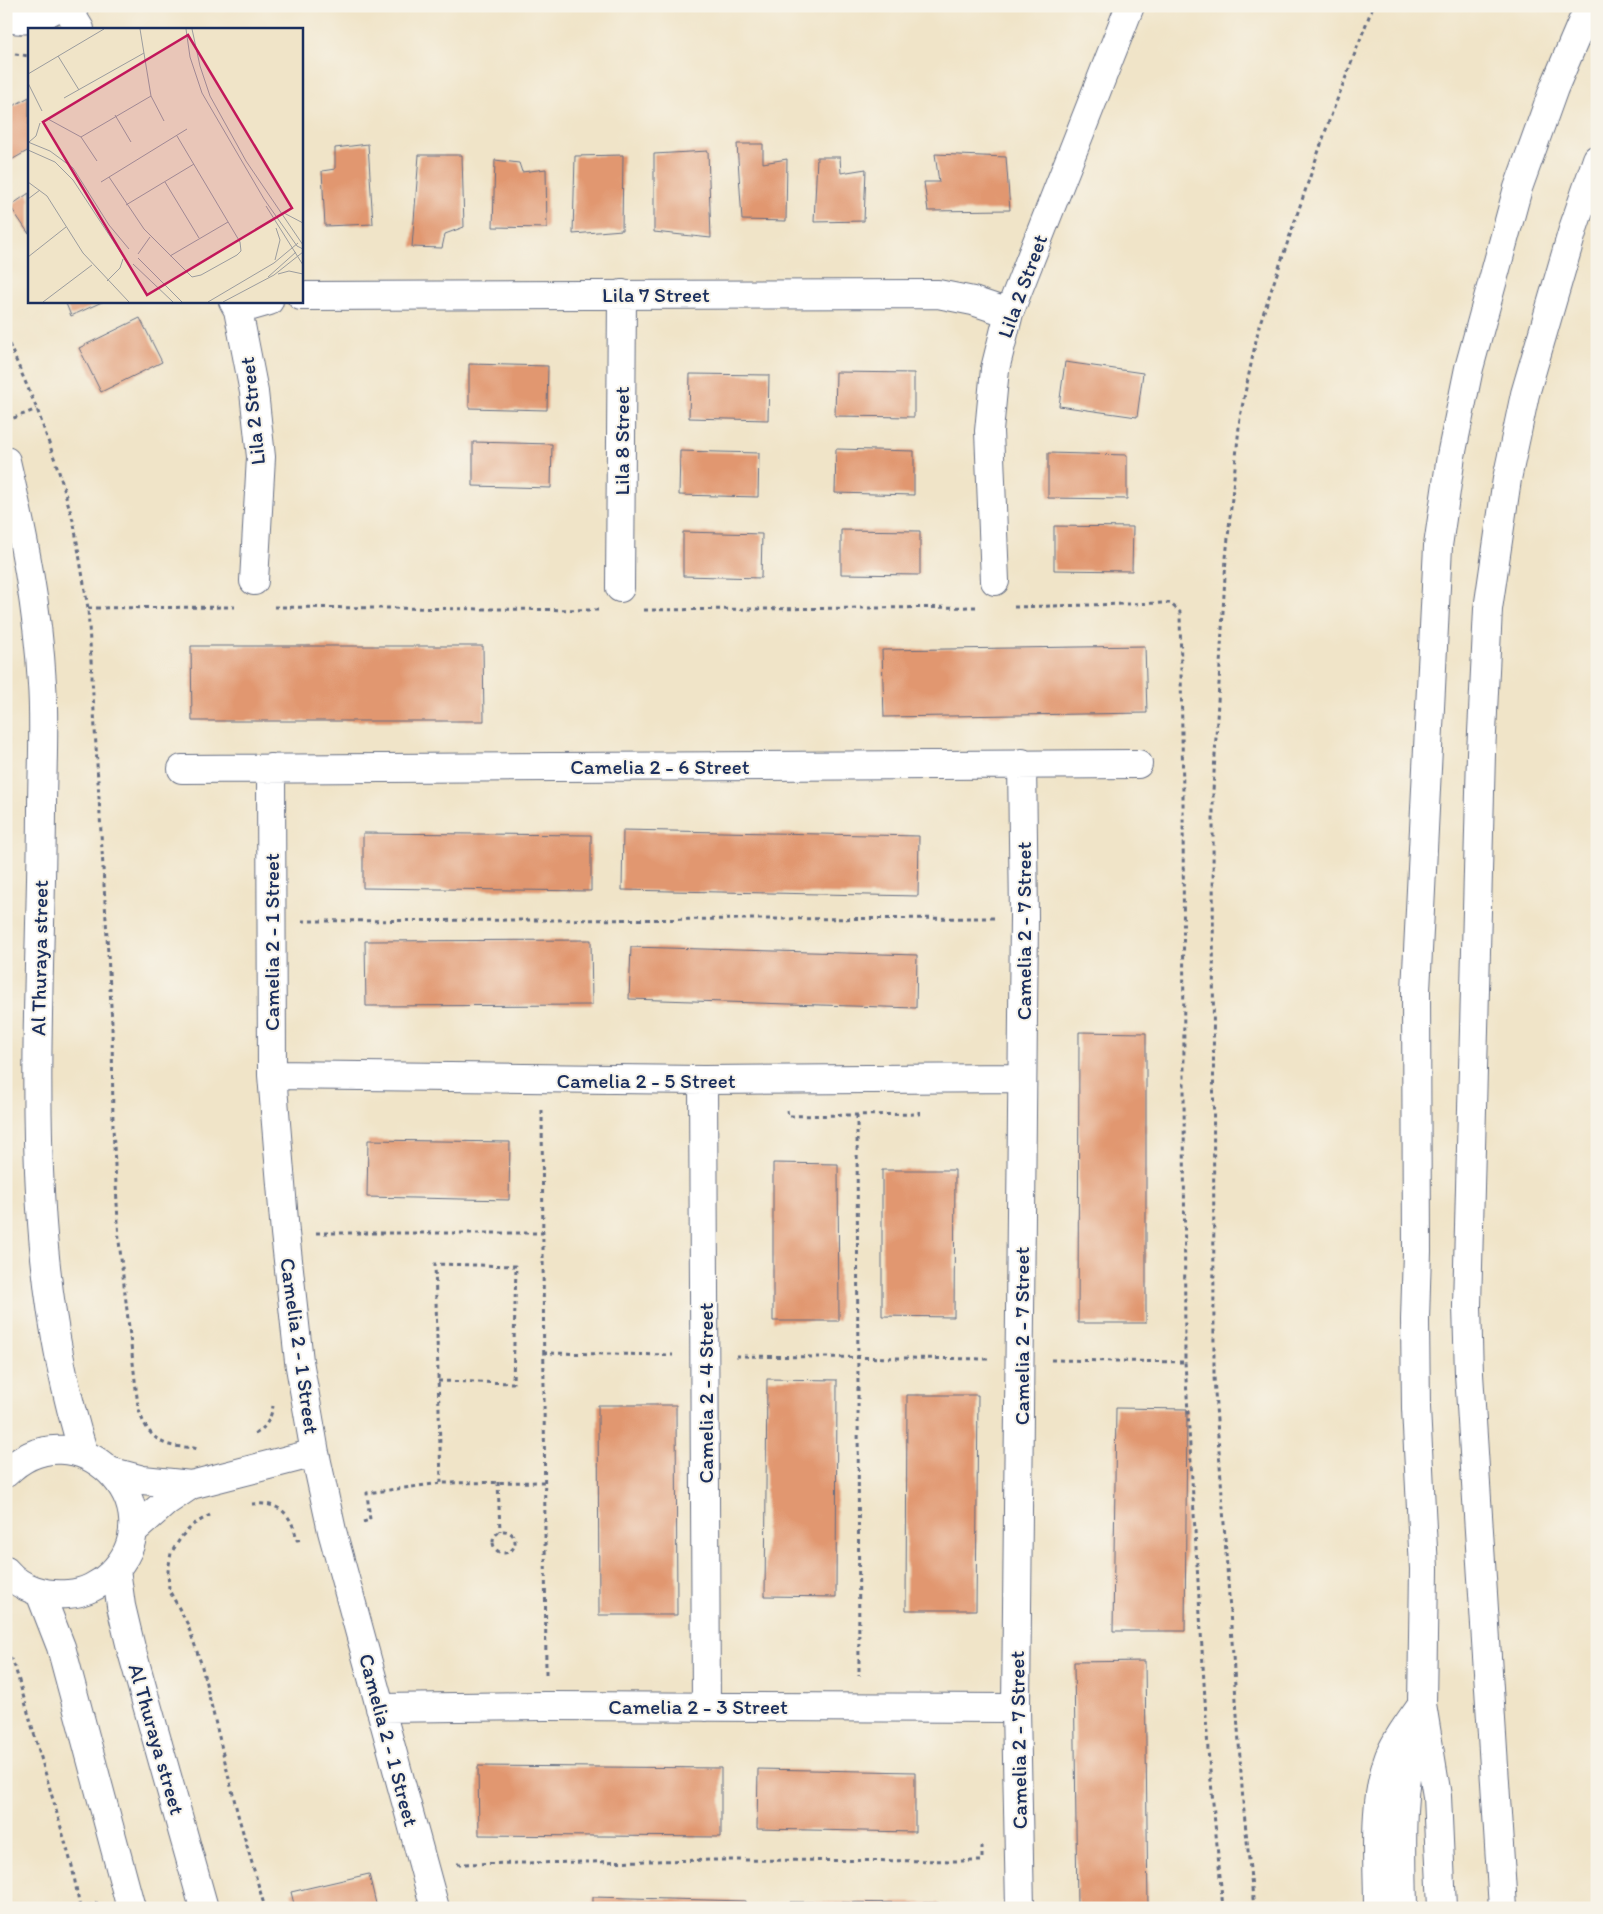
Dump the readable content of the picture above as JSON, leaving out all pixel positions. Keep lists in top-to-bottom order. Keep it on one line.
{"streets":{"street":["Lila 2 Street","Lila 7 Street","Lila 8 Street","Camelia 2 - 6 Street","Camelia 2 - 7 Street","Camelia 2 - 1 Street","Al Thuraya street","Camelia 2 - 5 Street","Camelia 2 - 4 Street","Camelia 2 - 3 Street"]},"crossings":[["Lila 2 Street","Lila 7 Street"],["Lila 7 Street","Lila 8 Street"],["Camelia 2 - 6 Street","Camelia 2 - 7 Street"],["Camelia 2 - 6 Street","Camelia 2 - 1 Street"],["Camelia 2 - 7 Street","Camelia 2 - 5 Street"],["Camelia 2 - 7 Street","Camelia 2 - 3 Street"],["Camelia 2 - 1 Street","Camelia 2 - 5 Street"],["Camelia 2 - 1 Street","Camelia 2 - 3 Street"],["Camelia 2 - 5 Street","Camelia 2 - 4 Street"],["Camelia 2 - 4 Street","Camelia 2 - 3 Street"]]}
